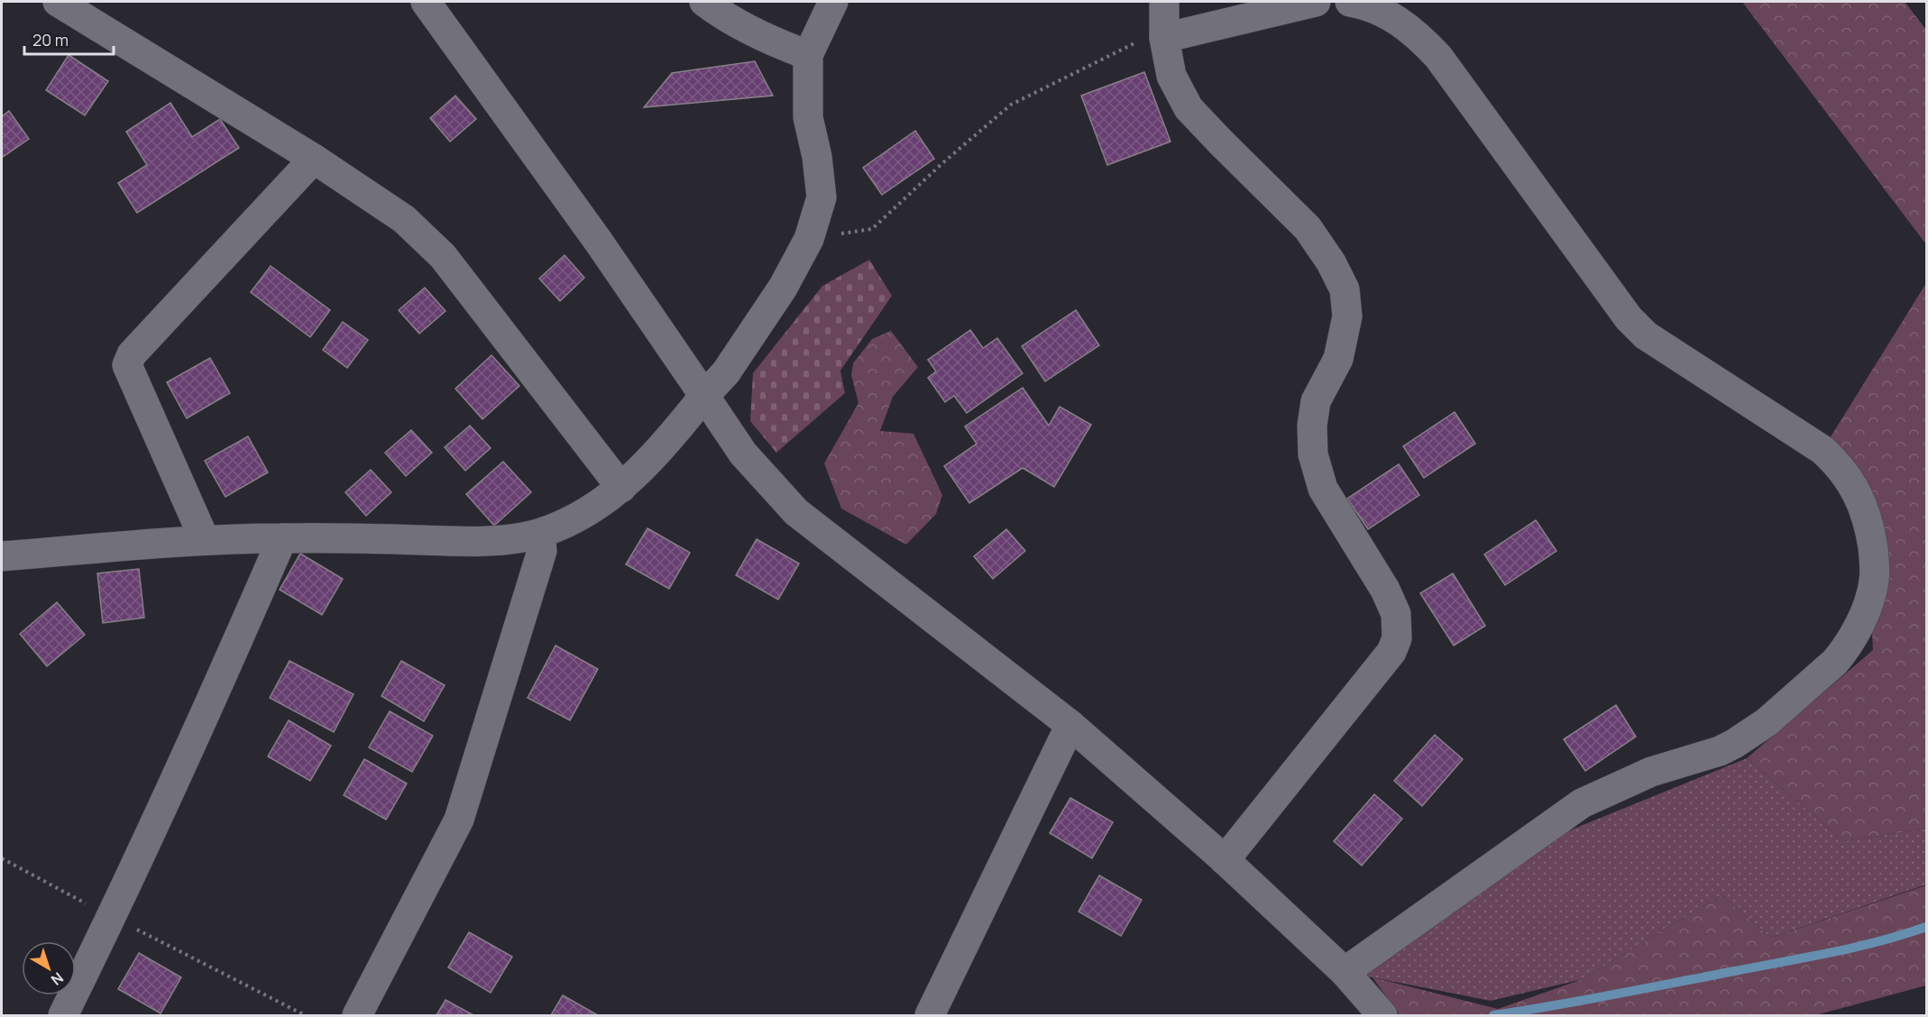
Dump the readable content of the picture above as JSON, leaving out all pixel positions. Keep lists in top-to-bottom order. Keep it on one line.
{"scale_bar":"20 m","north":"bottom right"}
